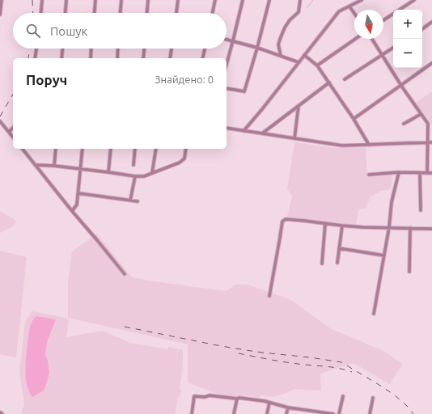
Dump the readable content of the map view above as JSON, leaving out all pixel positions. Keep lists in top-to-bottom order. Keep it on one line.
{"north":"bottom","page":{"map_buttons":["+","−"],"search":"Пошук","heading":["Поруч","Знайдено: 0"]}}
